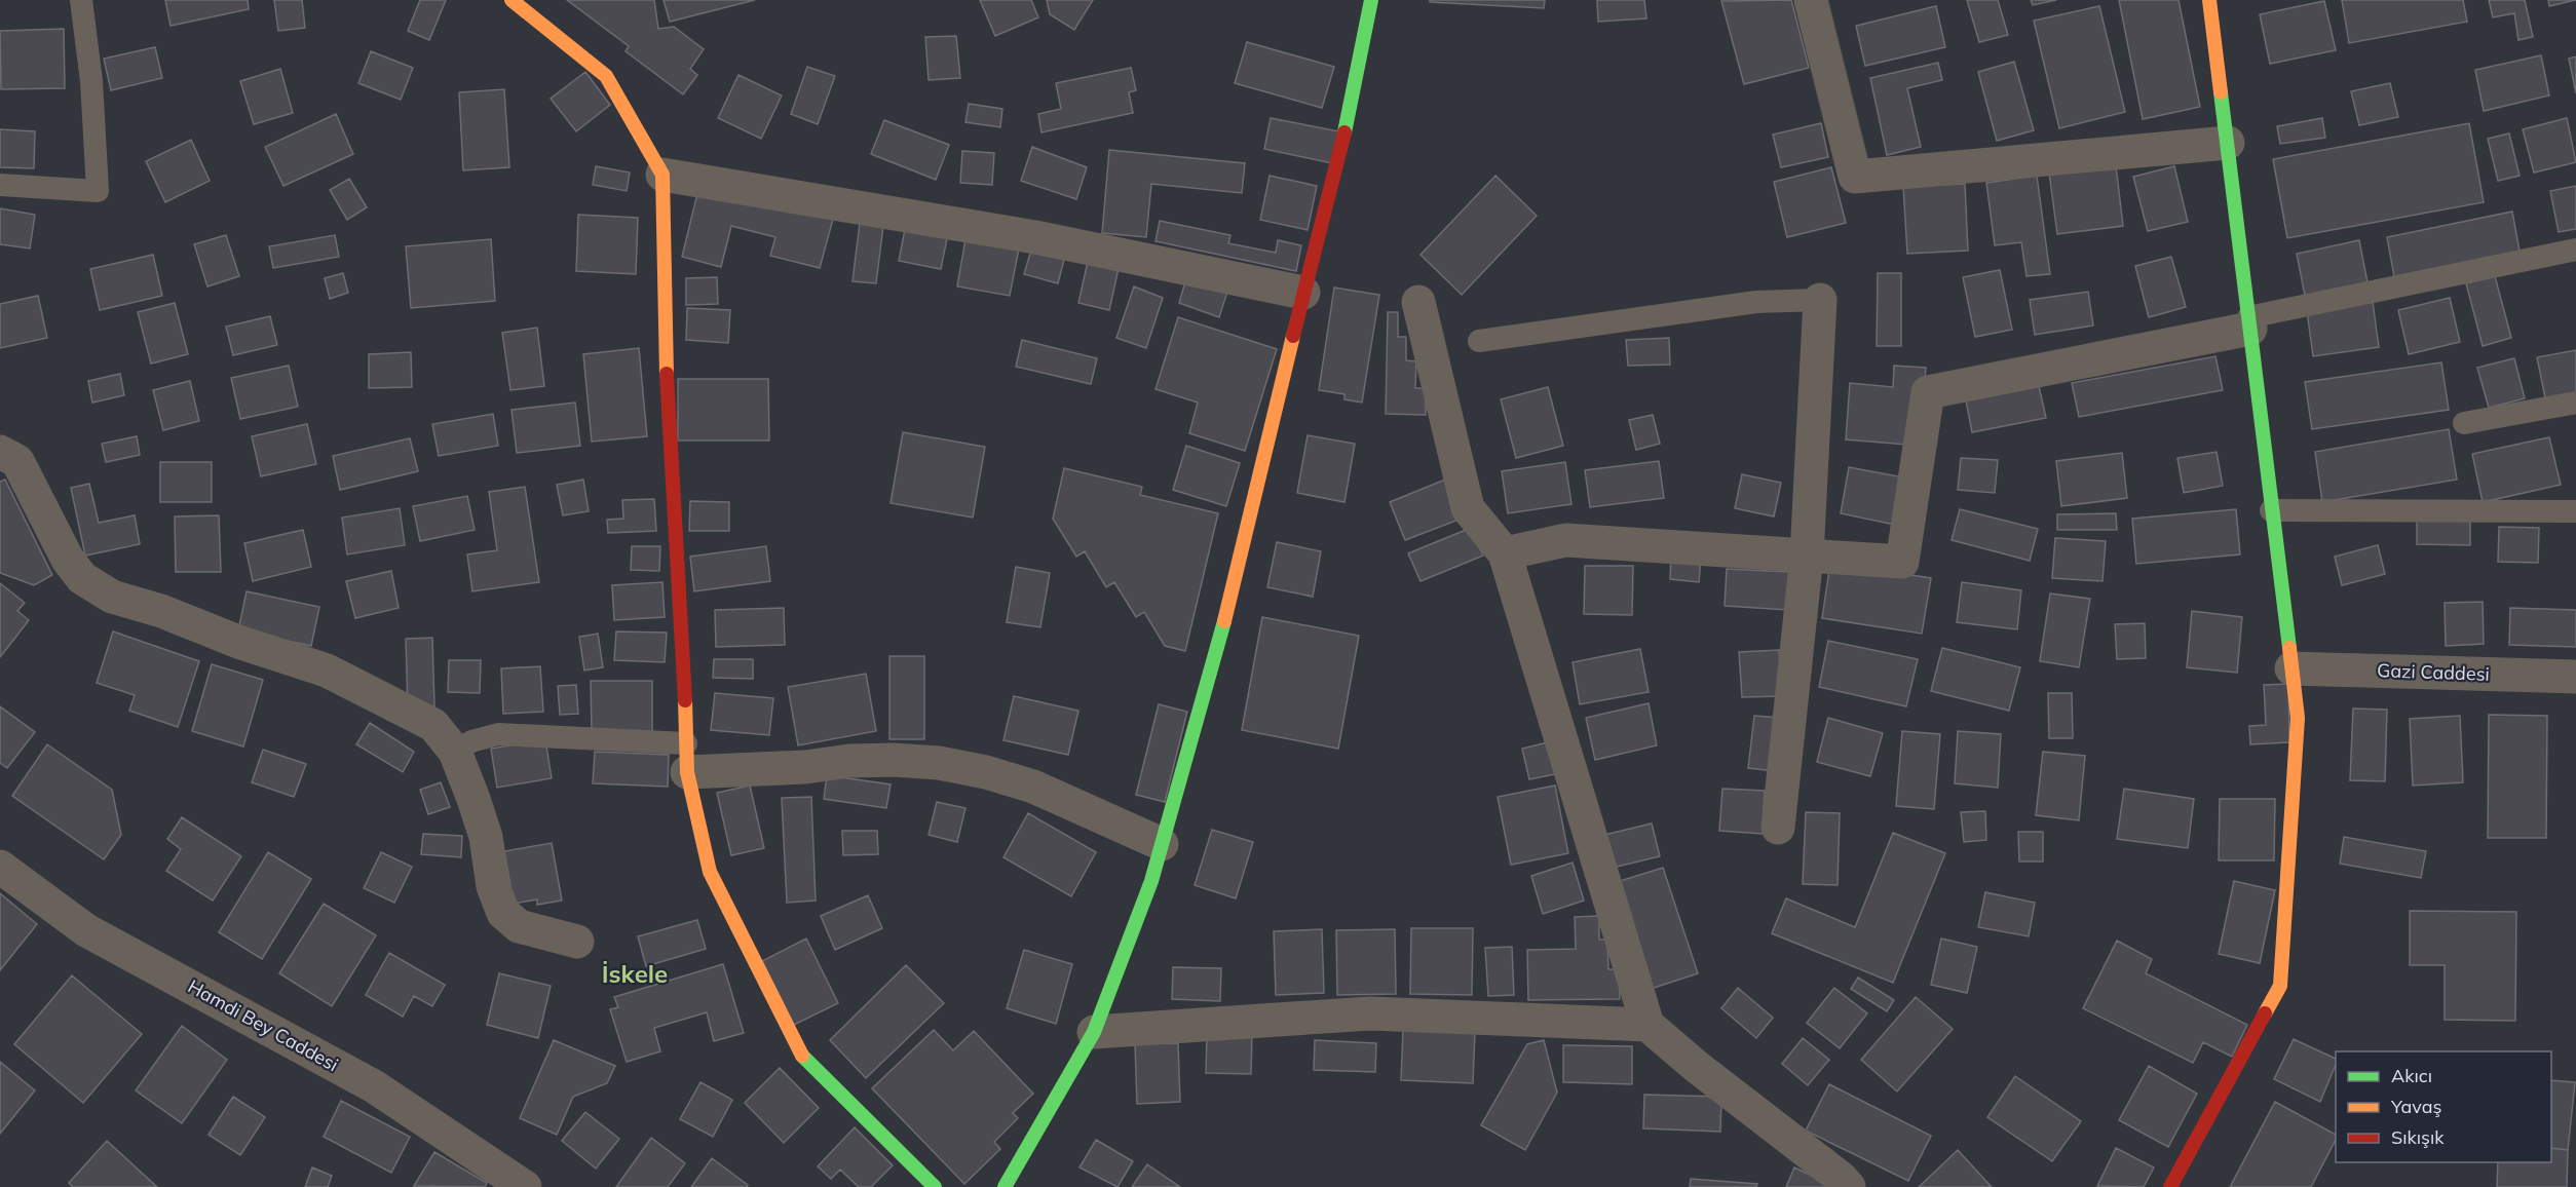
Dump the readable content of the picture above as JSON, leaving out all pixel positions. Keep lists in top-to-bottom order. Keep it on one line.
{"streets":{"street":["Gazi Caddesi","Hamdi Bey Caddesi"]},"districts":["İskele"],"legend":["Akıcı","Yavaş","Sıkışık"]}
